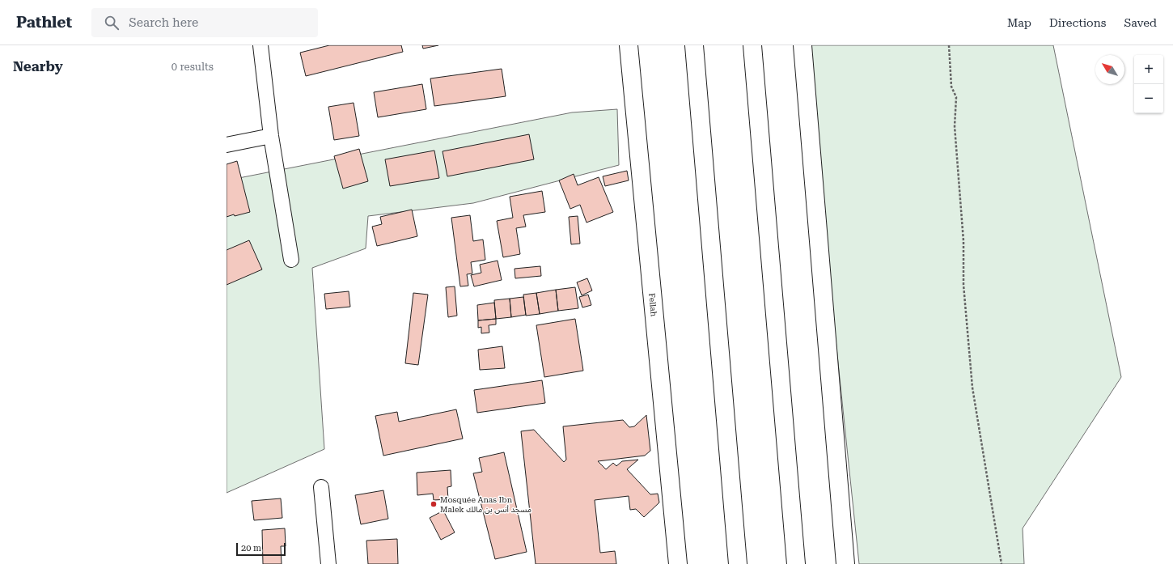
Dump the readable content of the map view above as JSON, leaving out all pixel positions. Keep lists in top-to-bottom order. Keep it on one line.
{"streets":{"main road":["Fellah"]},"places":["Mosquée Anas Ibn Malek مسجد أنس بن مالك"],"scale_bar":"20 m","north":"top left","page":{"header":"Pathlet","search":"Search here","nav":["Map","Directions","Saved"],"heading":["Nearby","0 results"],"map_buttons":["+","−"],"scale":"20 m"}}
